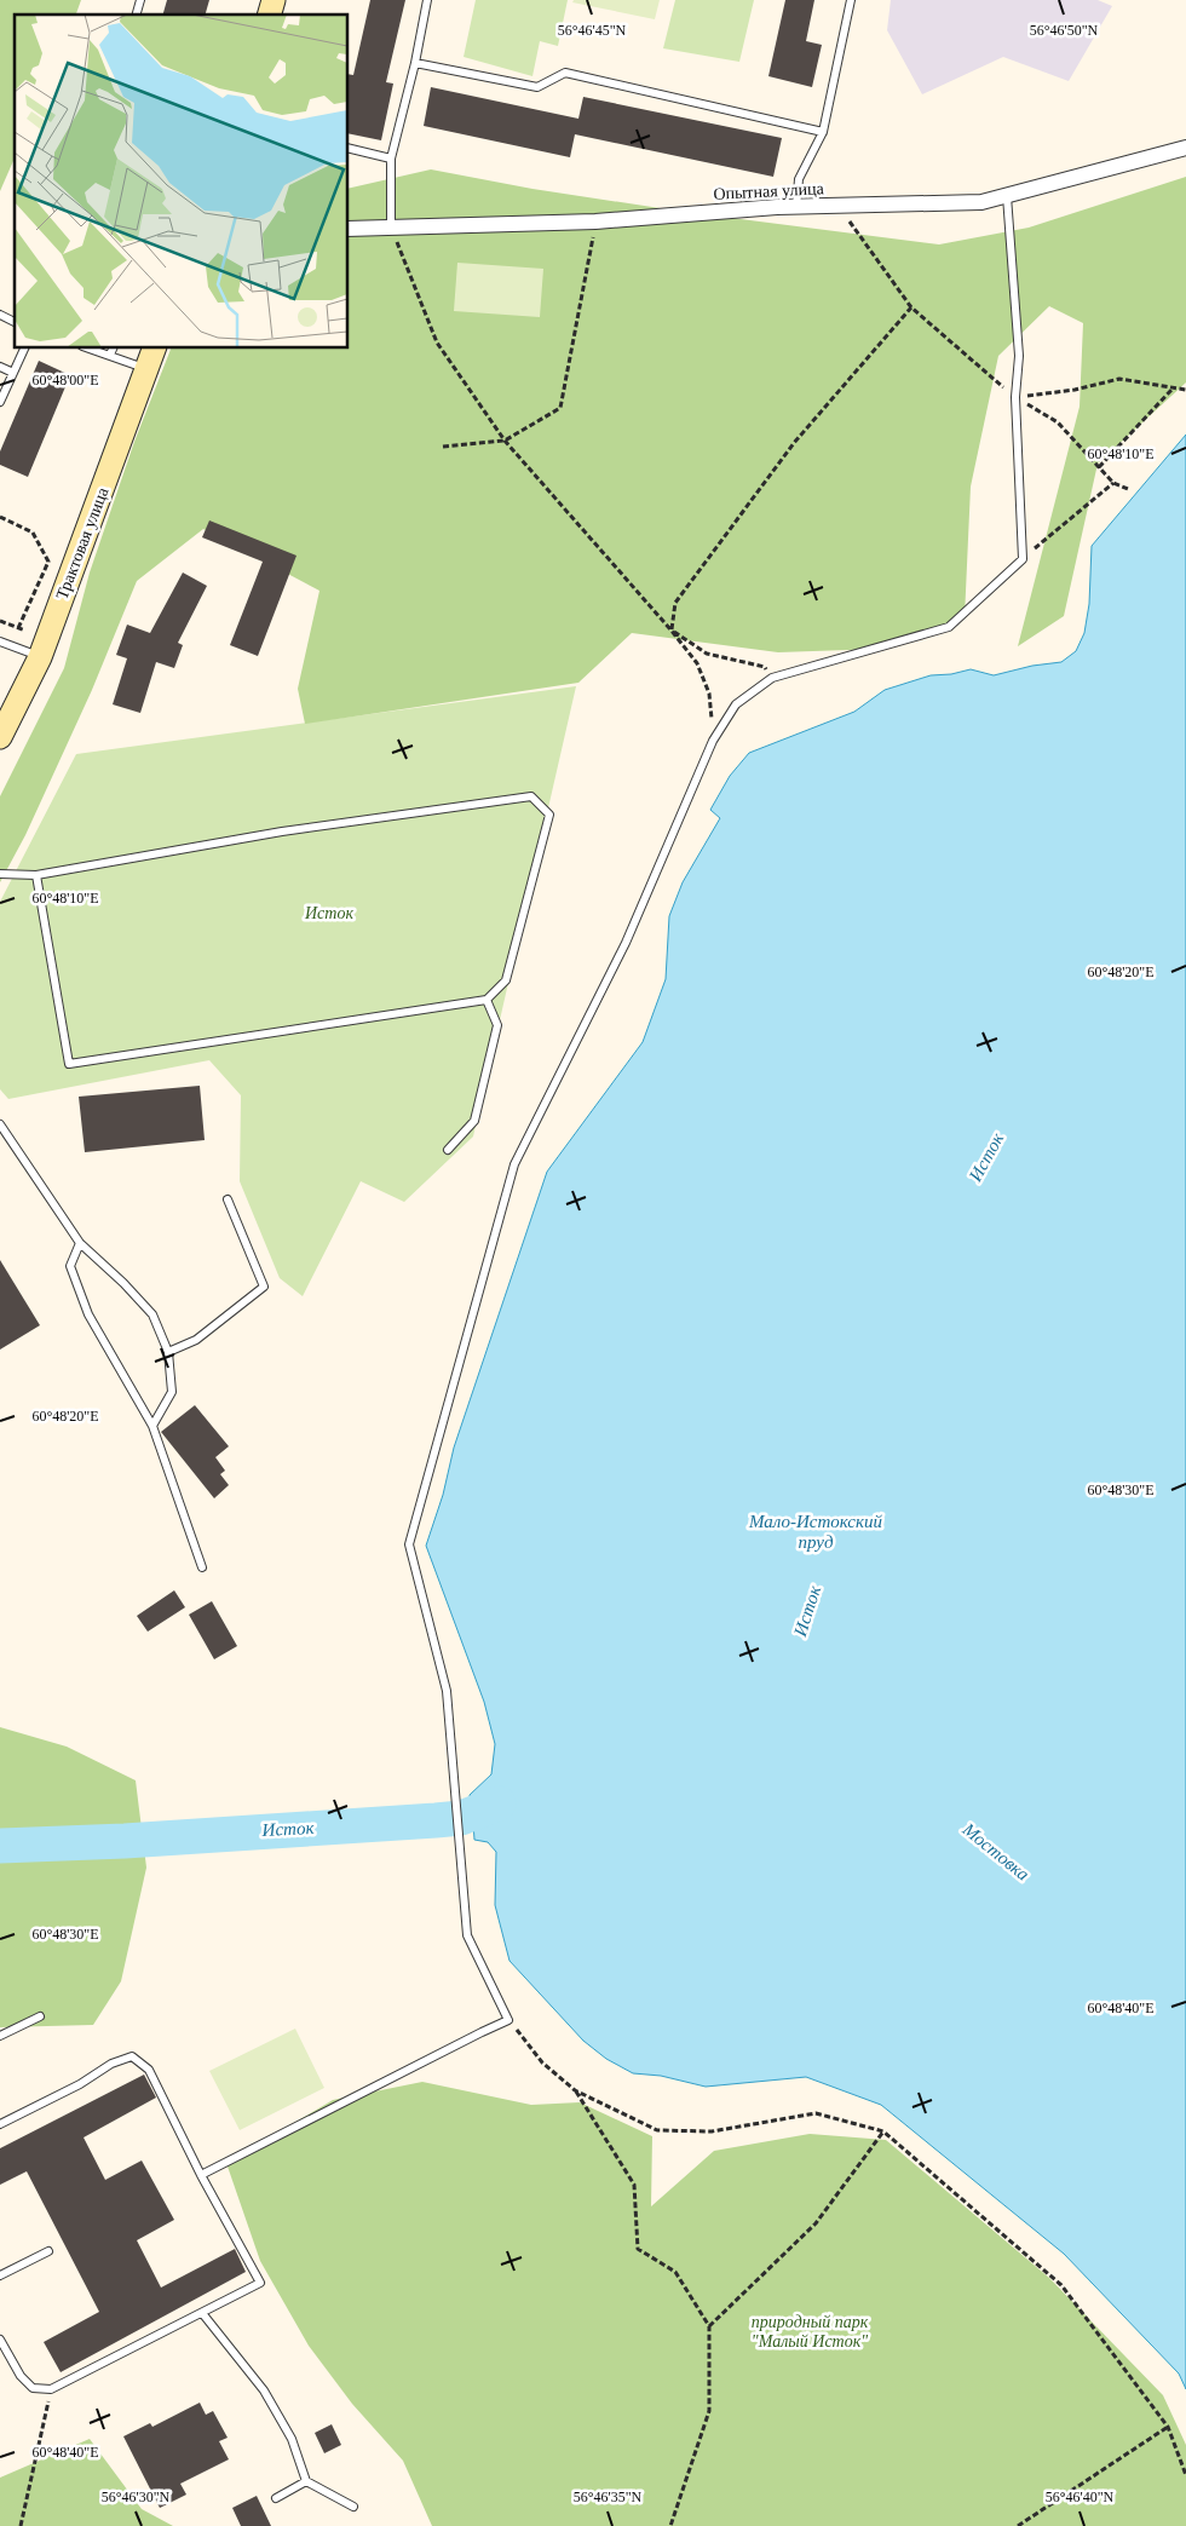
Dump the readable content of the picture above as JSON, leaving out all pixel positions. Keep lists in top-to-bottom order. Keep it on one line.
{"streets":{"main road":["Трактовая улица"],"street":["Опытная улица"]},"water":["Исток","Мало-Истокский пруд","Мостовка"],"parks":["Исток","природный парк \"Малый Исток\""],"coordinates":["56°46'50\"N","56°46'45\"N","60°48'00\"E","60°48'10\"E","60°48'20\"E","60°48'30\"E","60°48'40\"E","56°46'30\"N","56°46'35\"N","56°46'40\"N"]}
